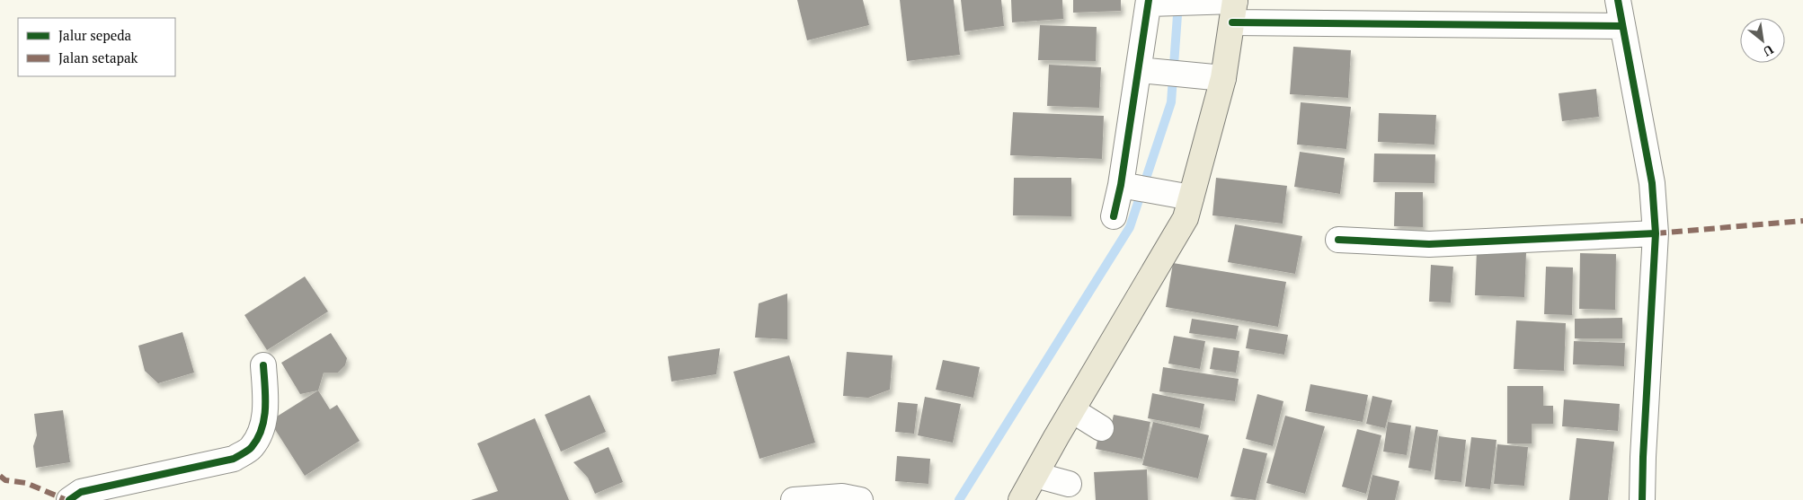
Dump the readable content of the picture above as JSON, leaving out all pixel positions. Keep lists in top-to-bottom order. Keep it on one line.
{"legend":["Jalur sepeda","Jalan setapak"],"north":"bottom right"}
